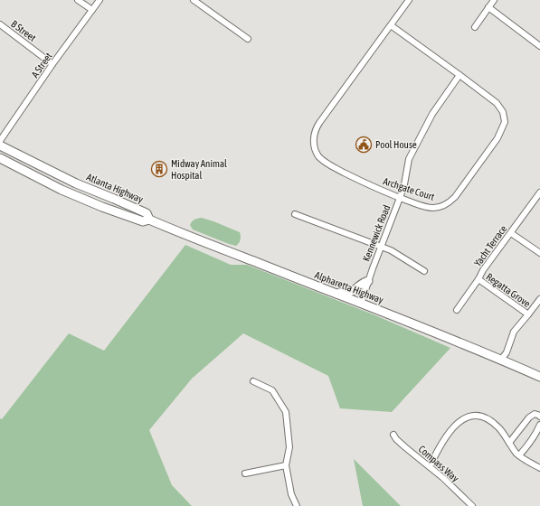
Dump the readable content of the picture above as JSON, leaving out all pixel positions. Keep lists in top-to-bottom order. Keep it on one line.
{"streets":{"main road":["Atlanta Highway","Alpharetta Highway"],"street":["B Street","A Street","Archgate Court","Kennewick Road","Yacht Terrace","Regatta Grove","Compass Way"]},"crossings":[["B Street","A Street"],["Atlanta Highway","Alpharetta Highway"],["Archgate Court","Kennewick Road"],["Kennewick Road","Alpharetta Highway"],["Yacht Terrace","Regatta Grove"]],"places":{"public building":["Pool House"],"building":["Midway Animal Hospital"]}}
